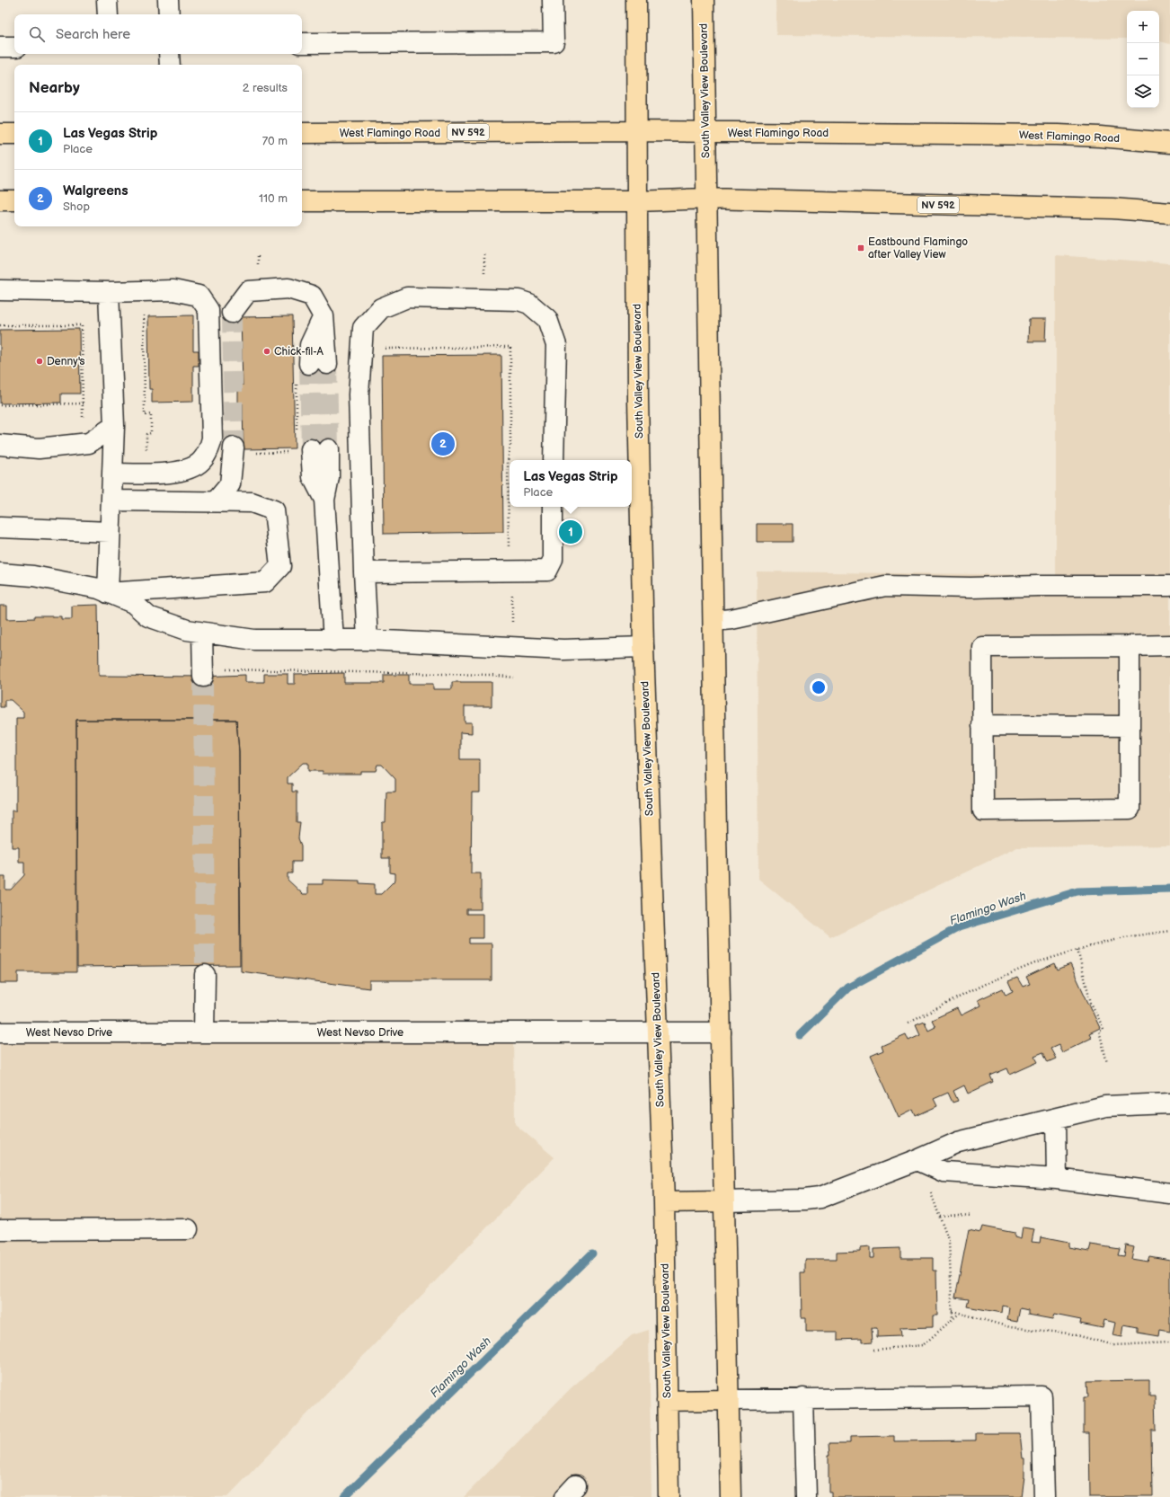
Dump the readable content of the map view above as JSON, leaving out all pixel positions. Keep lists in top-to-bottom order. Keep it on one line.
{"streets":{"main road":["South Valley View Boulevard","NV 592","West Flamingo Road"],"street":["West Nevso Drive"]},"crossings":[["South Valley View Boulevard","NV 592"],["South Valley View Boulevard","West Flamingo Road"],["South Valley View Boulevard","West Nevso Drive"]],"water":["Flamingo Wash"],"places":{"transit":["Eastbound Flamingo after Valley View"],"other":["Chick-fil-A","Denny's"]},"page":{"map_buttons":["+","−"],"search":"Search here","heading":["Nearby","2 results"],"list":[{"mark":"1","name":"Las Vegas Strip","note":"Place","value":"70 m"},{"mark":"2","name":"Walgreens","note":"Shop","value":"110 m"}],"pins":["2","1"],"popup":["Las Vegas Strip","Place"]}}
